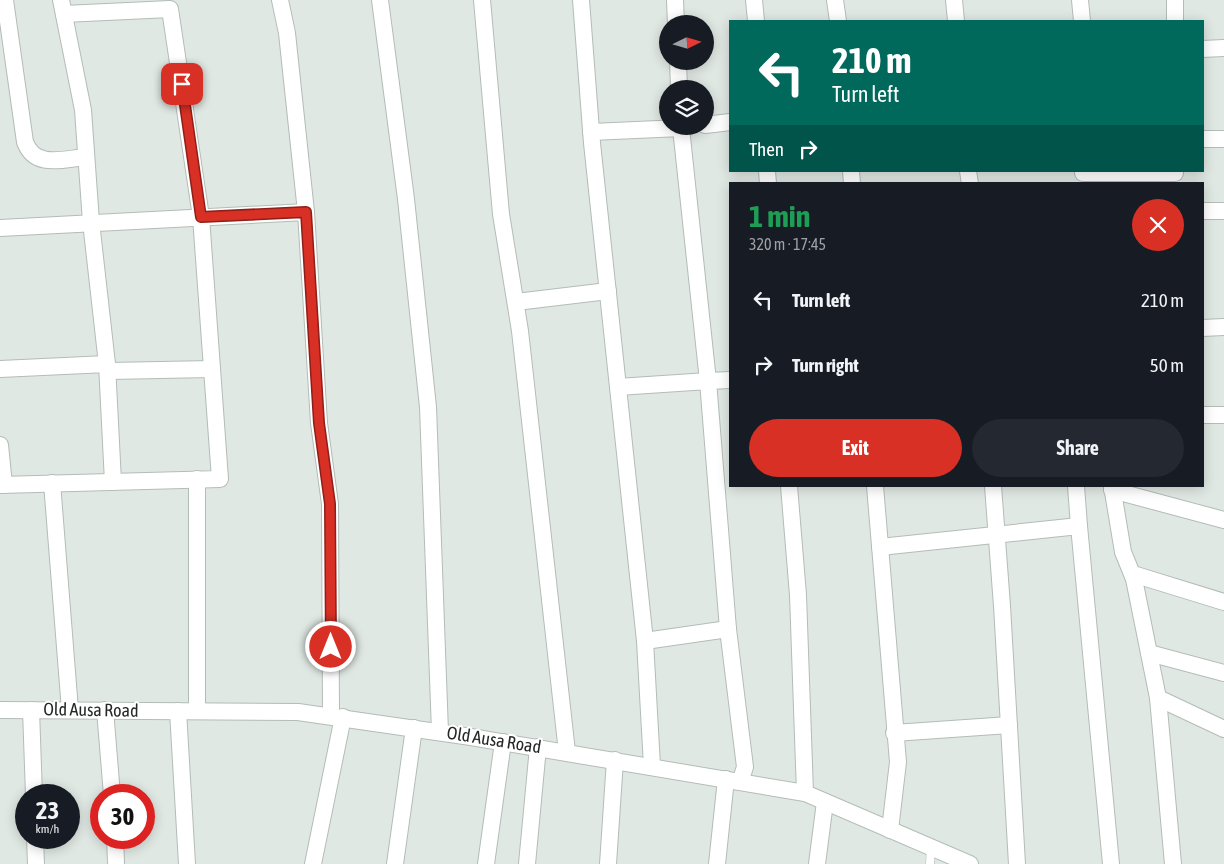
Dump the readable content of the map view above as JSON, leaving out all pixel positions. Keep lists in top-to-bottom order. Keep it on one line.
{"streets":{"street":["Old Ausa Road"]},"north":"right","page":{"turn":["210 m","Turn left"],"then":"Then","heading":["1 min","320 m · 17:45"],"list":[{"name":"Turn left","value":"210 m"},{"name":"Turn right","value":"50 m"}],"buttons":["Exit","Share"],"speed":"23 km/h","limit":"30"}}
